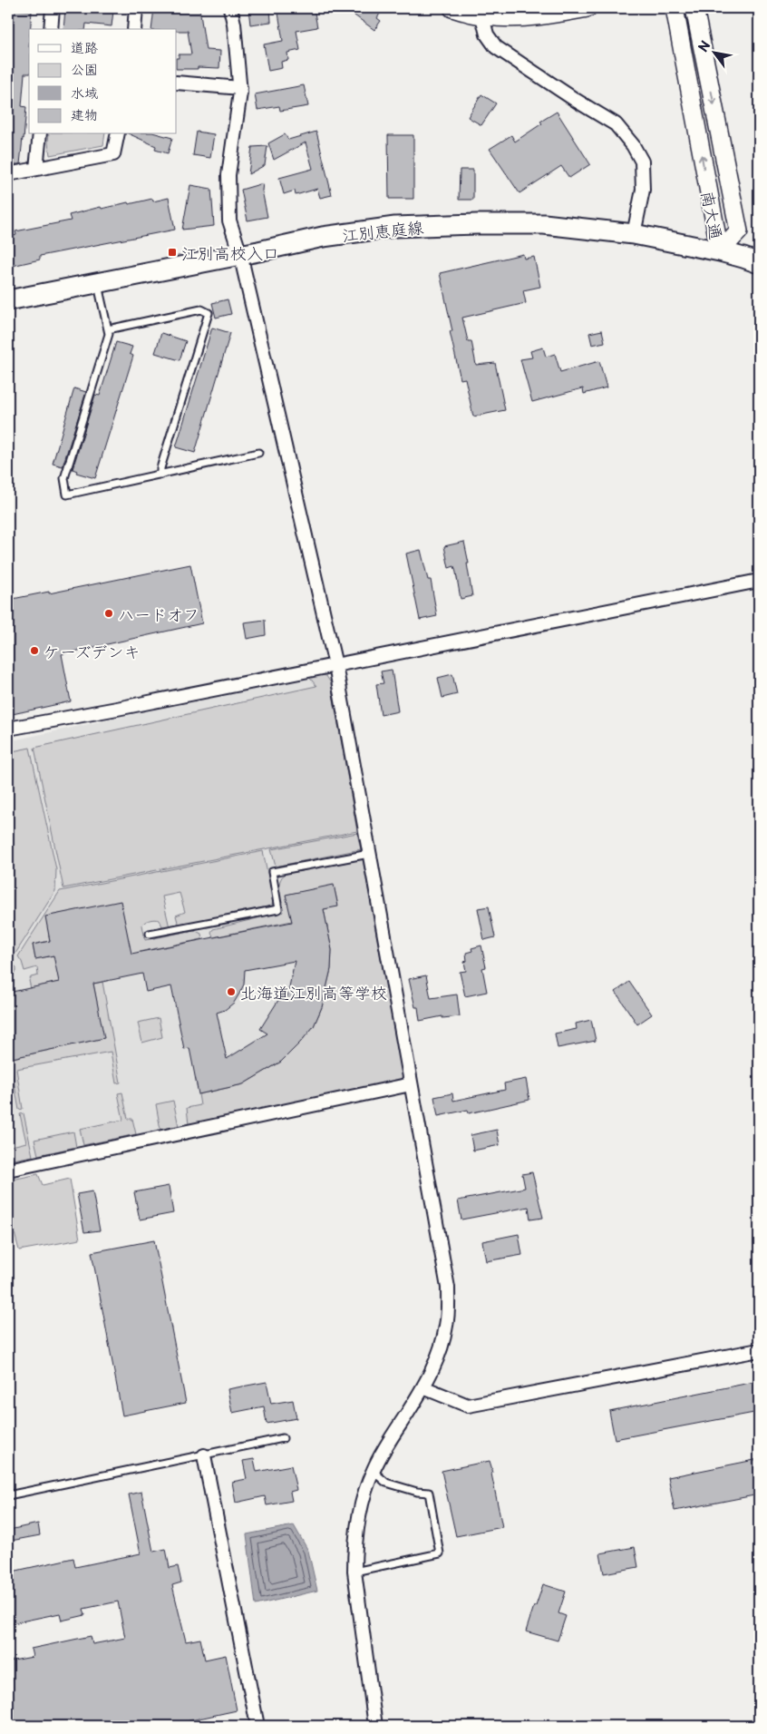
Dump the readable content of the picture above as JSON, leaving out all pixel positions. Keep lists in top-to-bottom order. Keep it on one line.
{"streets":{"main road":["南大通","江別恵庭線"]},"crossings":[["南大通","江別恵庭線"]],"places":{"transit":["江別高校入口"],"other":["ハードオフ","ケーズデンキ","北海道江別高等学校"]},"legend":["道路","公園","水域","建物"],"north":"top left"}
